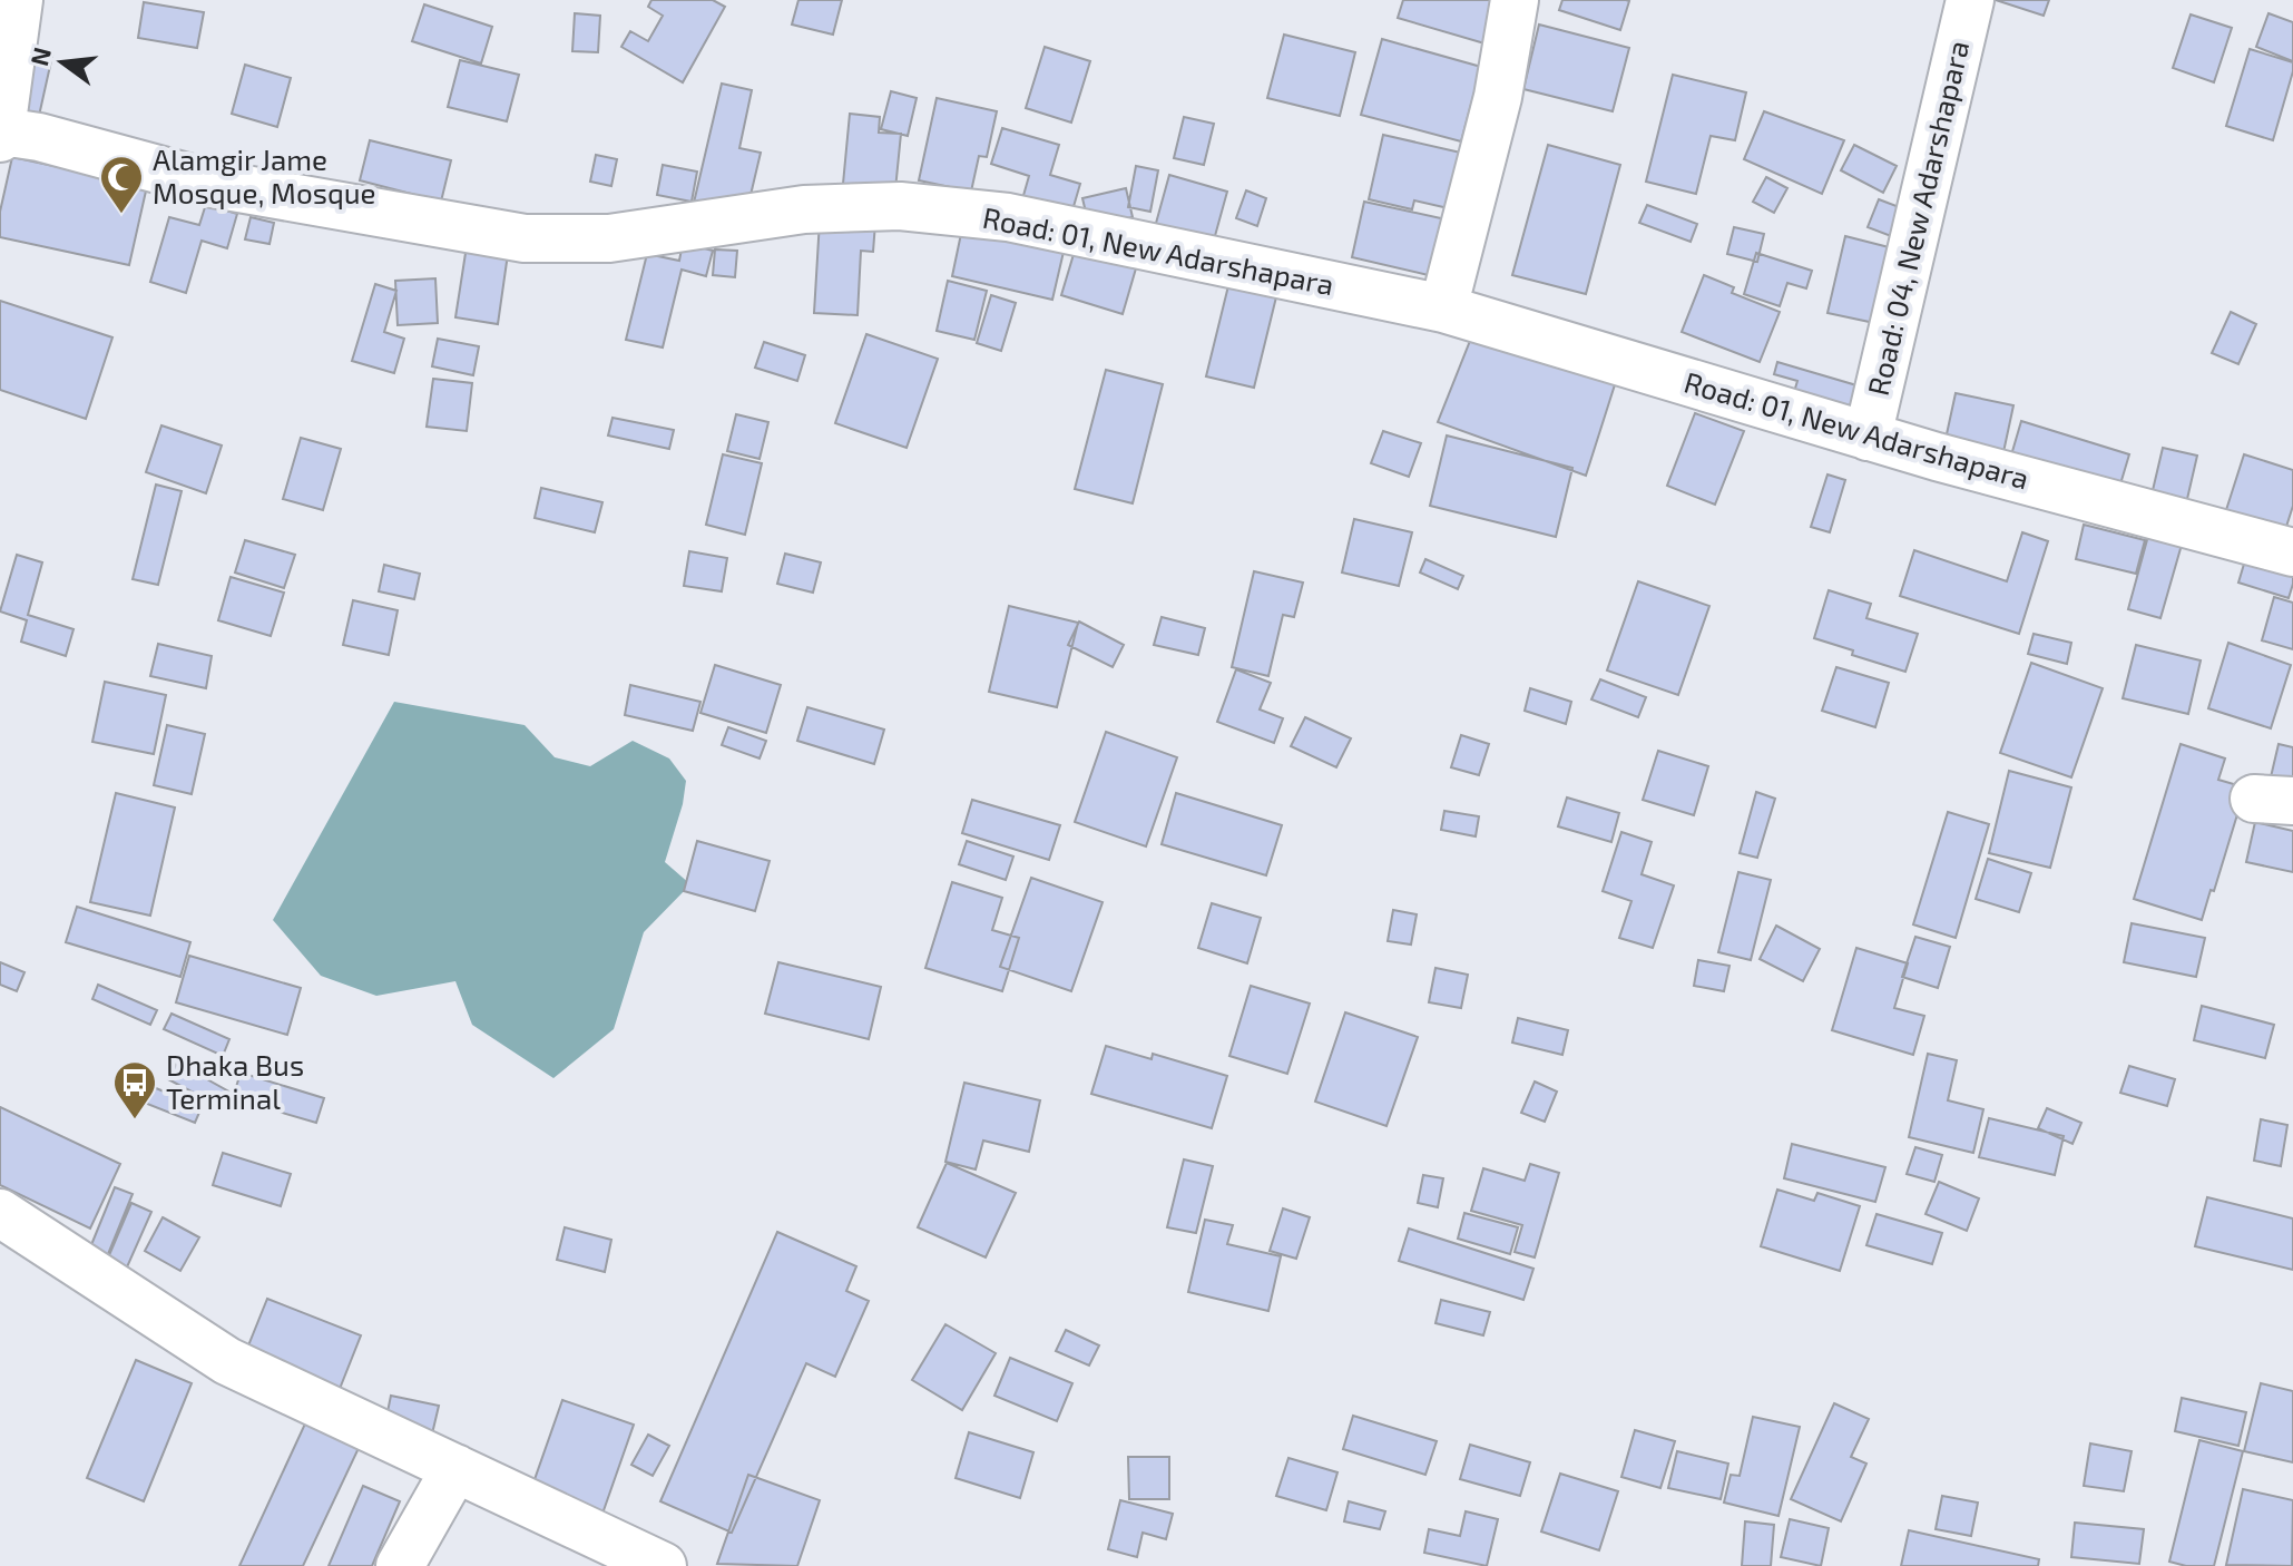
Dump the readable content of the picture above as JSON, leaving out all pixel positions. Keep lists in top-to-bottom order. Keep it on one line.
{"streets":{"street":["Road: 04, New Adarshapara","Road: 01, New Adarshapara"]},"crossings":[["Road: 04, New Adarshapara","Road: 01, New Adarshapara"]],"places":{"mosque":["Alamgir Jame Mosque, Mosque"],"bus stop":["Dhaka Bus Terminal"]},"north":"left"}
